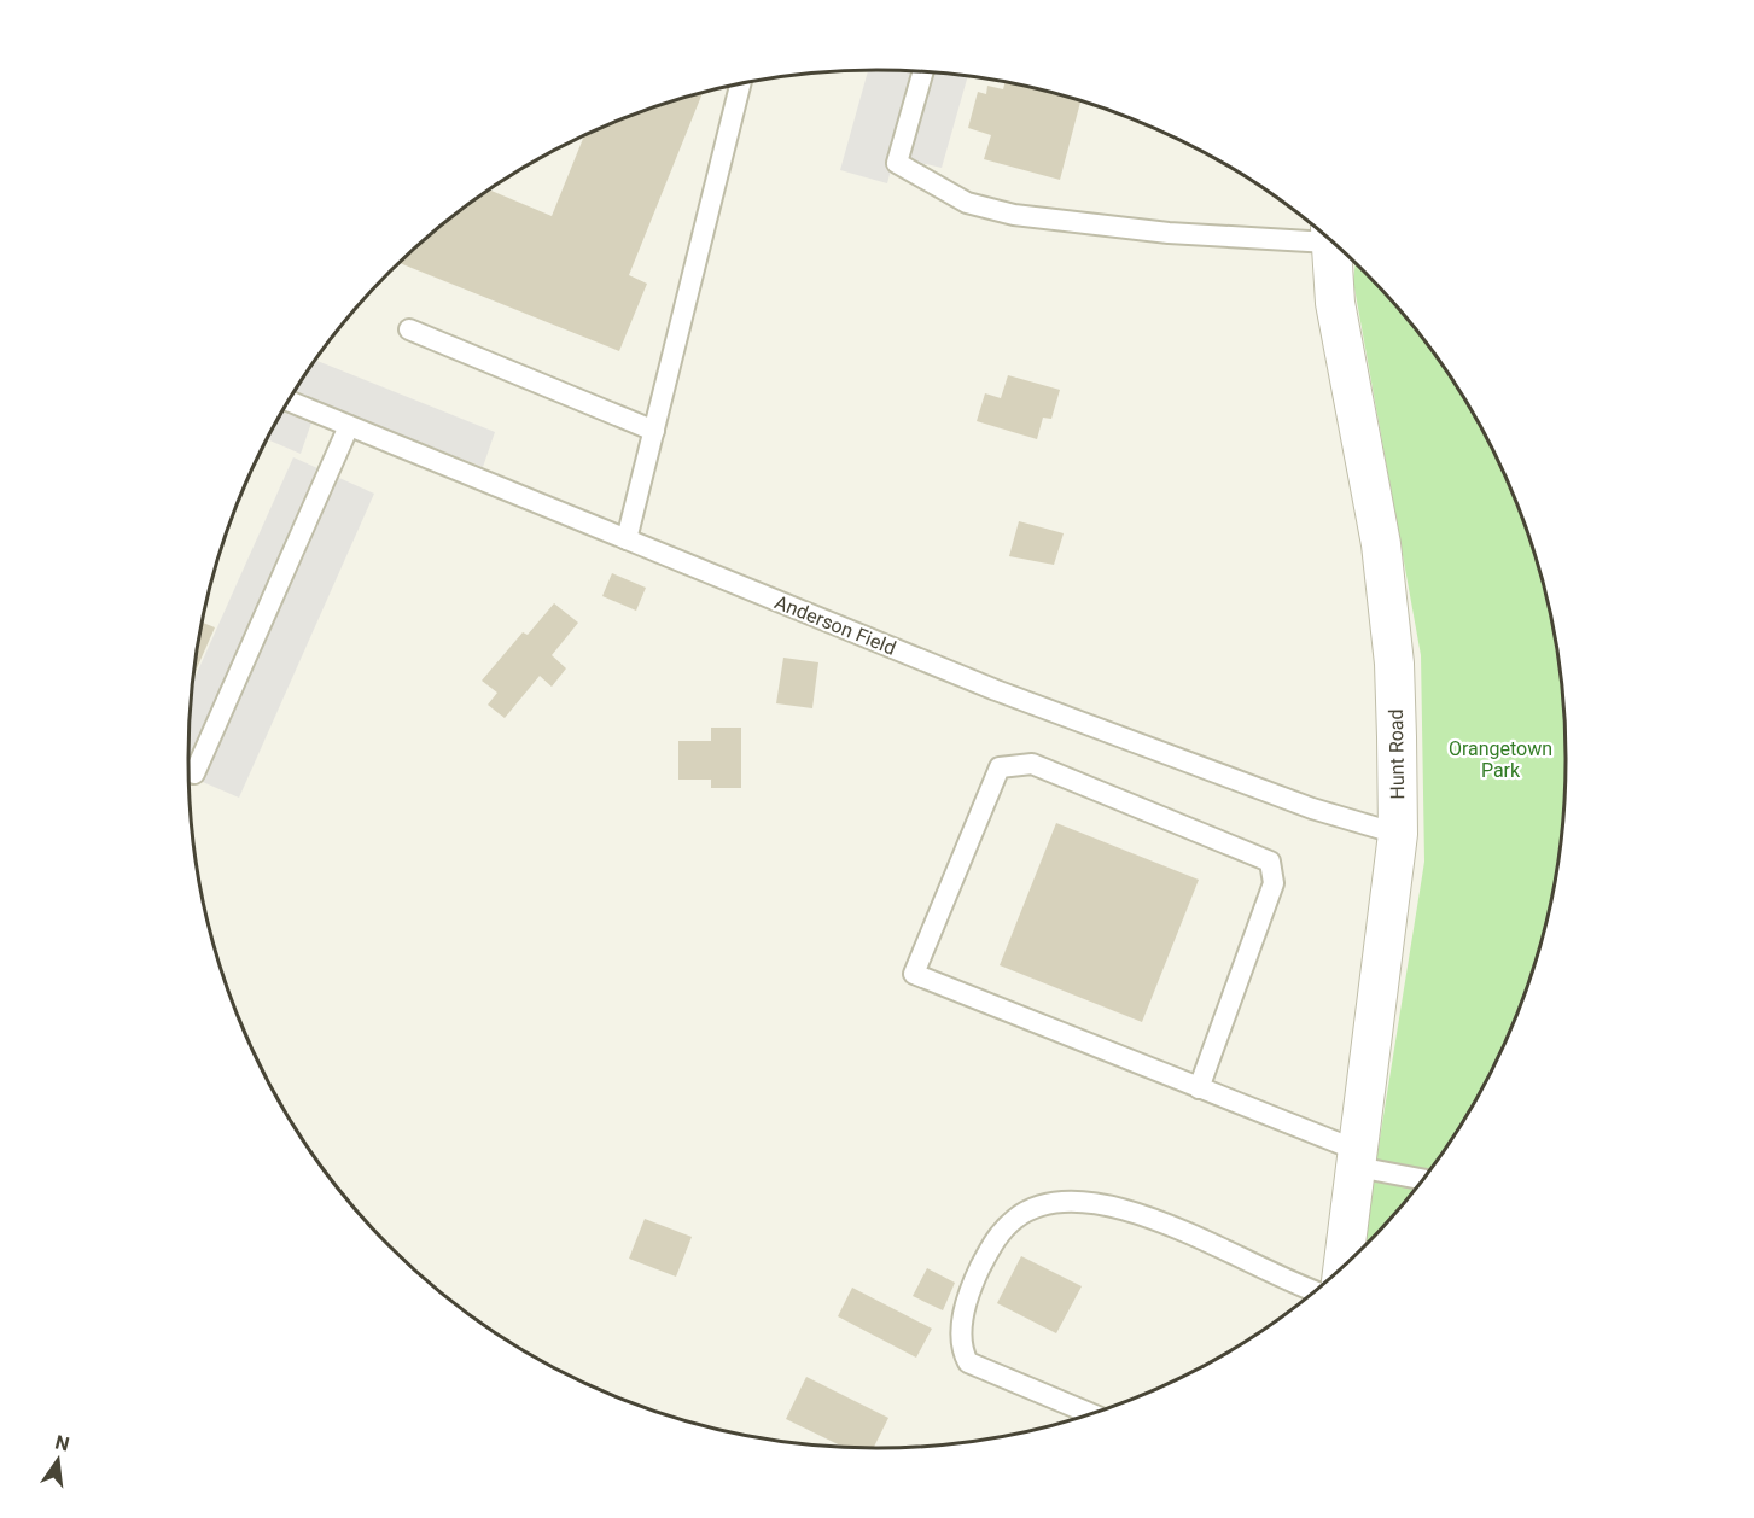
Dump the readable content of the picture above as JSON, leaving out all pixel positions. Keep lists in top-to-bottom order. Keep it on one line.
{"streets":{"street":["Hunt Road"],"lane":["Anderson Field"]},"crossings":[["Anderson Field","Hunt Road"]],"parks":["Orangetown Park"],"north":"top"}
